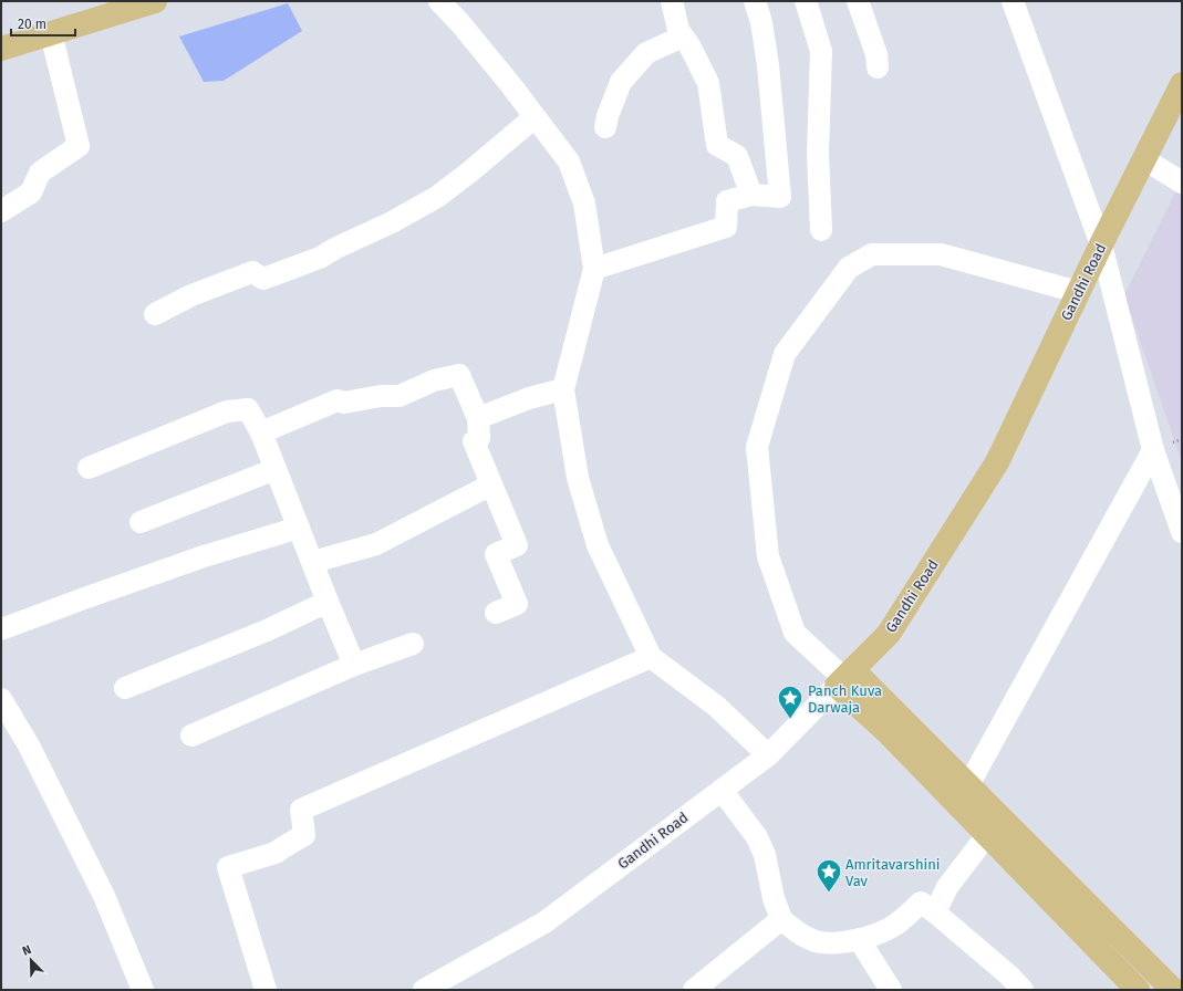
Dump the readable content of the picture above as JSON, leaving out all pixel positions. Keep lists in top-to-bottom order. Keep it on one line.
{"streets":{"main road":["Gandhi Road"]},"places":{"place":["Panch Kuva Darwaja","Amritavarshini Vav"]},"scale_bar":"20 m","north":"top left"}
